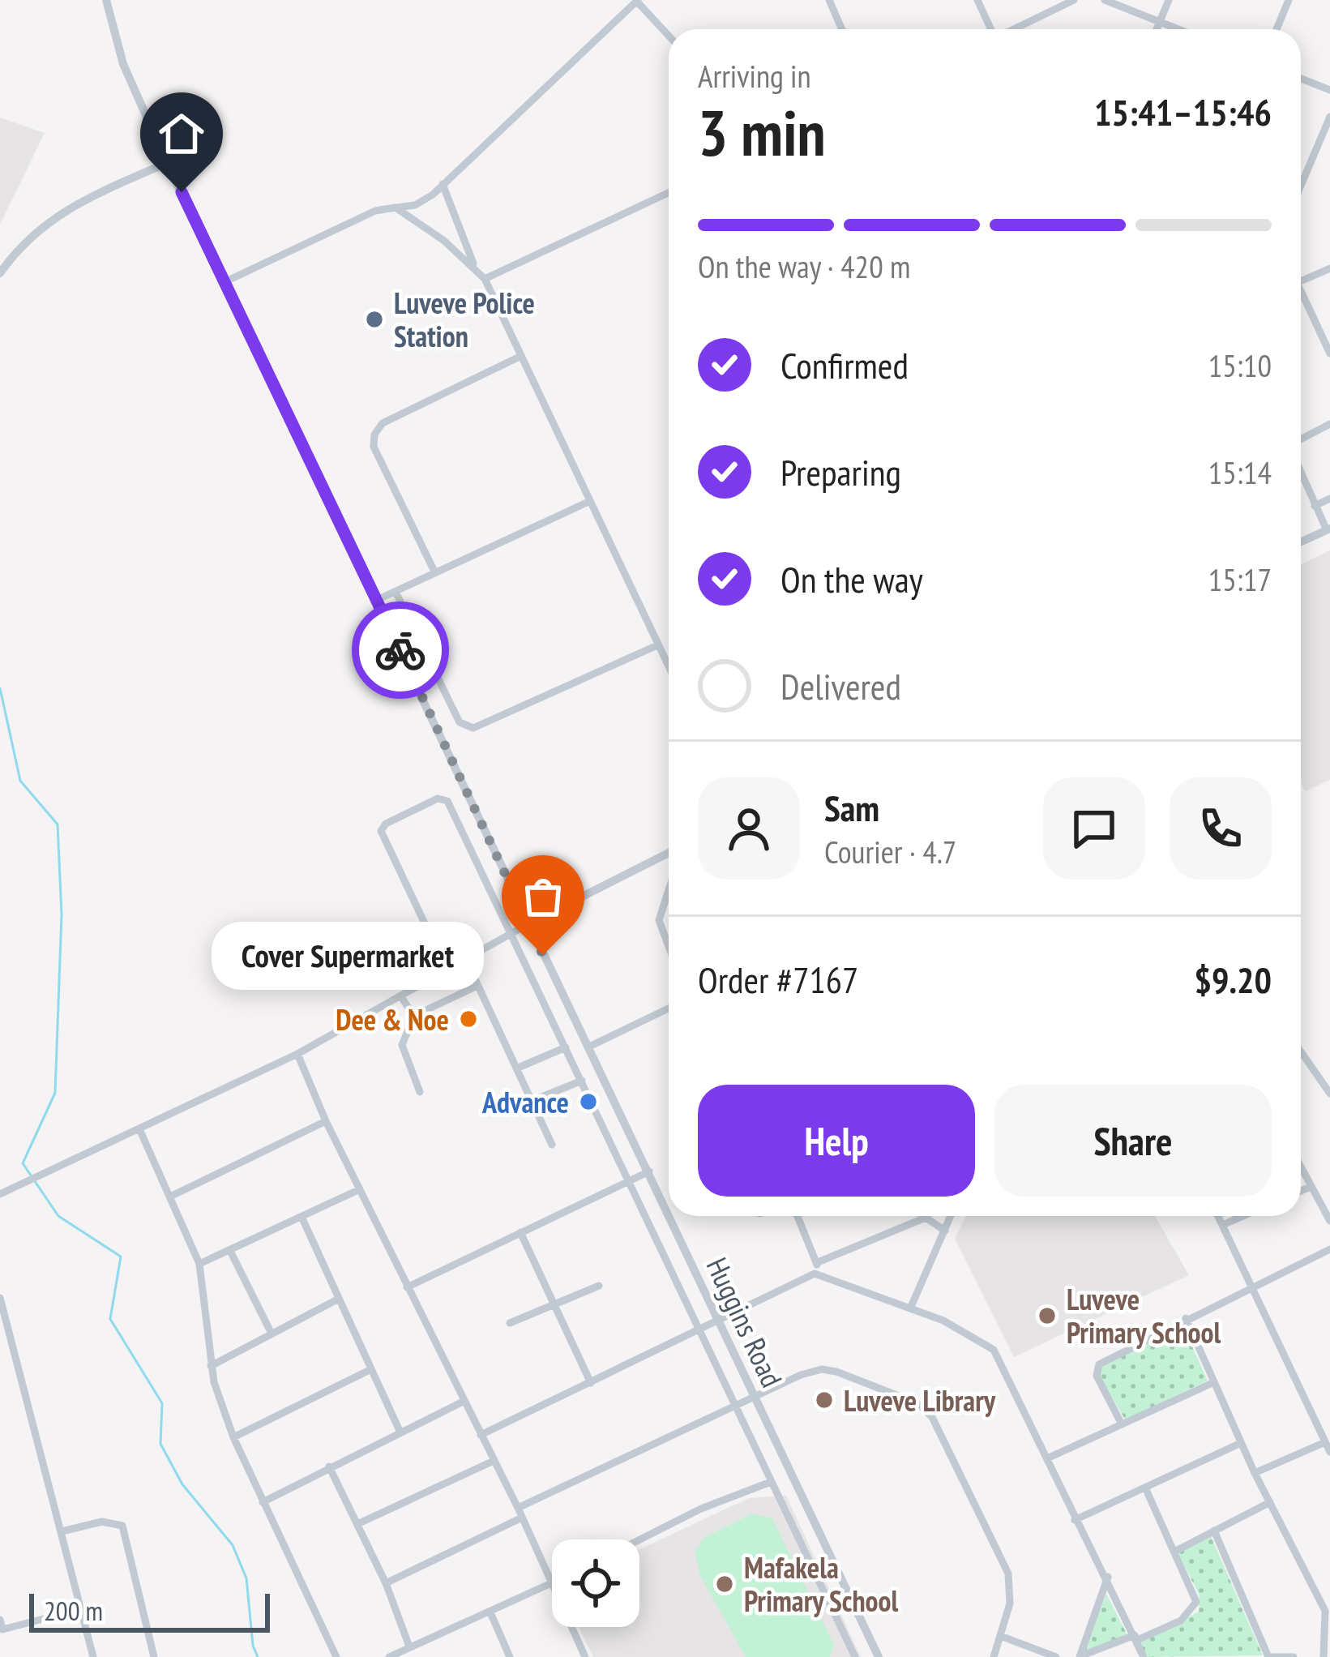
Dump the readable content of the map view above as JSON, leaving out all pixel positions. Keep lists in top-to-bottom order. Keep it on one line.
{"streets":{"street":["Huggins Road"]},"places":["Luveve Police Station","Cover Supermarket","Dee & Noe","Advance","Luveve Primary School","Luveve Library","Mafakela Primary School"],"scale_bar":"200 m","page":{"heading":["3 min","Arriving in","15:41–15:46"],"panel":["Sam","Courier · 4.7","Order #7167","$9.20"],"bar":"On the way · 420 m","list":[["Confirmed","15:10"],["Preparing","15:14"],["On the way","15:17"],"Delivered"],"bubble":"Cover Supermarket","buttons":["Help","Share"],"scale":"200 m"}}
